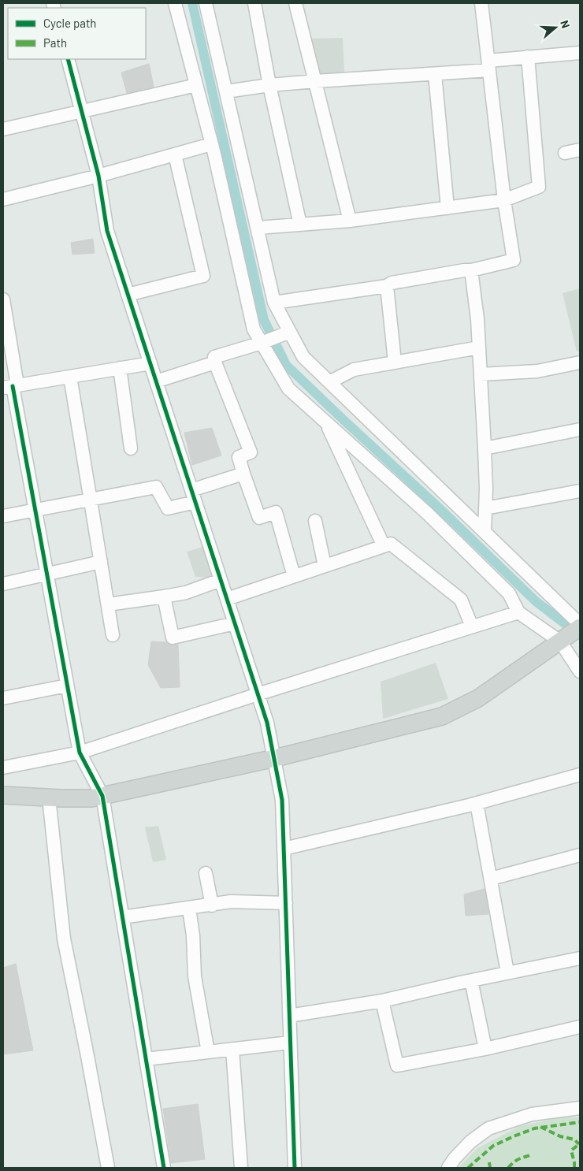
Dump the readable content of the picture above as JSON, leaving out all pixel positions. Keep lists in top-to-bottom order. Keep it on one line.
{"legend":["Cycle path","Path"],"north":"right"}
